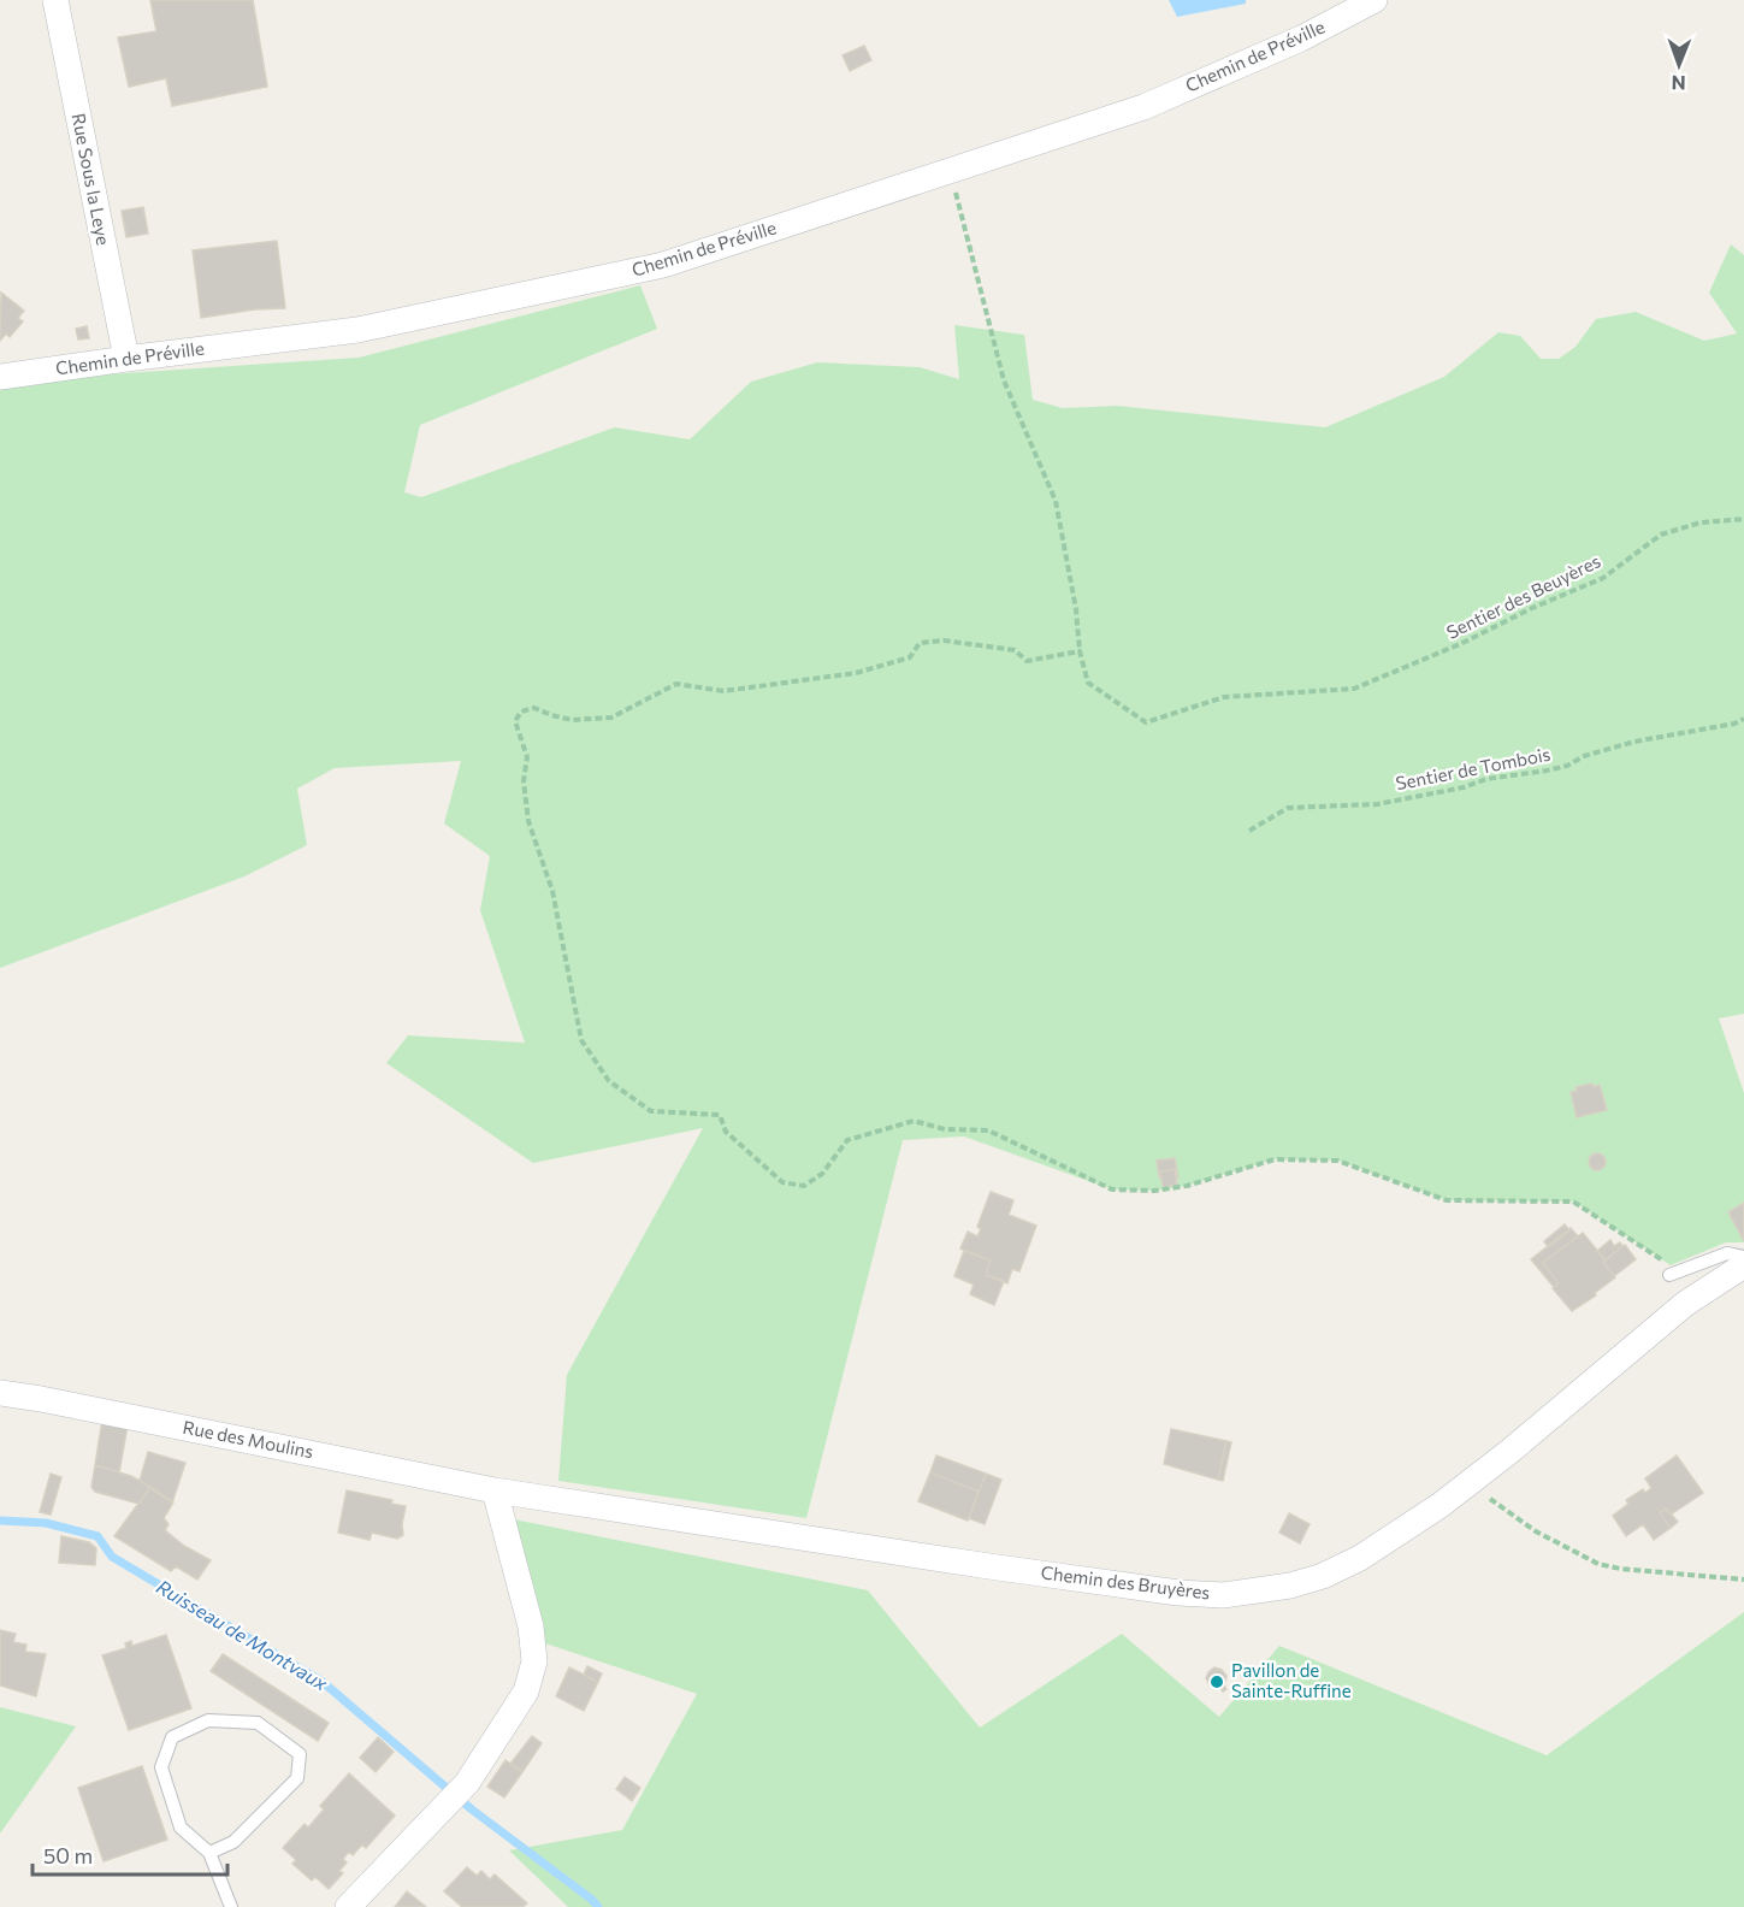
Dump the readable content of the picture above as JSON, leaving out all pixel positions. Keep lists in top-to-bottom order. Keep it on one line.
{"streets":{"street":["Chemin de Préville","Rue Sous la Leye","Rue des Moulins","Chemin des Bruyères"],"path":["Sentier des Beuyères","Sentier de Tombois"]},"crossings":[["Chemin de Préville","Rue Sous la Leye"],["Rue des Moulins","Chemin des Bruyères"]],"water":["Ruisseau de Montvaux"],"places":["Pavillon de Sainte-Ruffine"],"scale_bar":"50 m","north":"bottom"}
